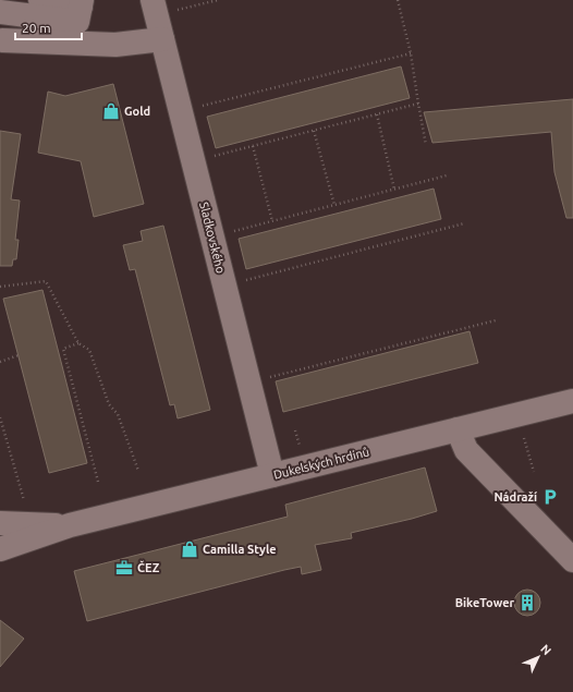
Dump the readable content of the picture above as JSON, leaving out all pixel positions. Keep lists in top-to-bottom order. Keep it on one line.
{"streets":{"street":["Sladkovského","Dukelských hrdinů"]},"crossings":[["Sladkovského","Dukelských hrdinů"]],"places":{"shop":["Gold","Camilla Style"],"parking":["Nádraží"],"office":["ČEZ"],"building":["BikeTower"]},"scale_bar":"20 m","north":"top right"}
